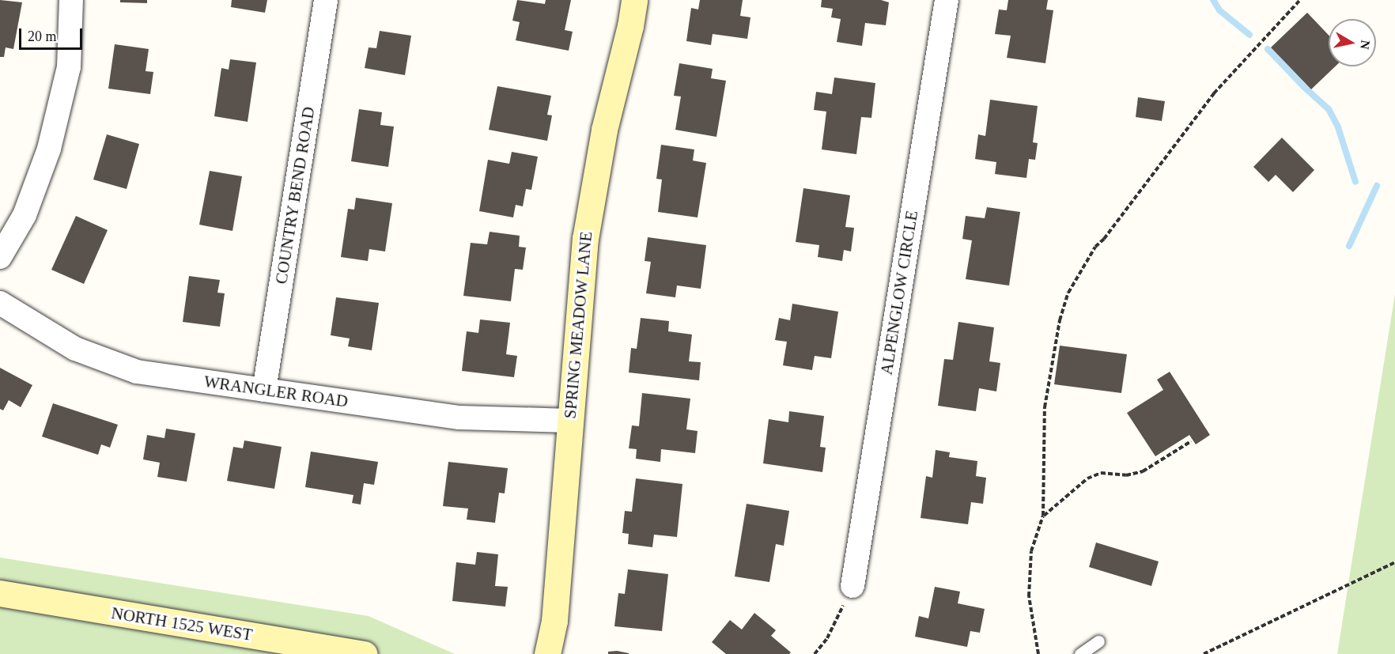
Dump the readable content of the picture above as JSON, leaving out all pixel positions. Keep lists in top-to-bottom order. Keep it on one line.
{"streets":{"street":["COUNTRY BEND ROAD","ALPENGLOW CIRCLE","SPRING MEADOW LANE","WRANGLER ROAD","NORTH 1525 WEST"]},"crossings":[["COUNTRY BEND ROAD","WRANGLER ROAD"],["SPRING MEADOW LANE","WRANGLER ROAD"]],"scale_bar":"20 m","north":"right"}
